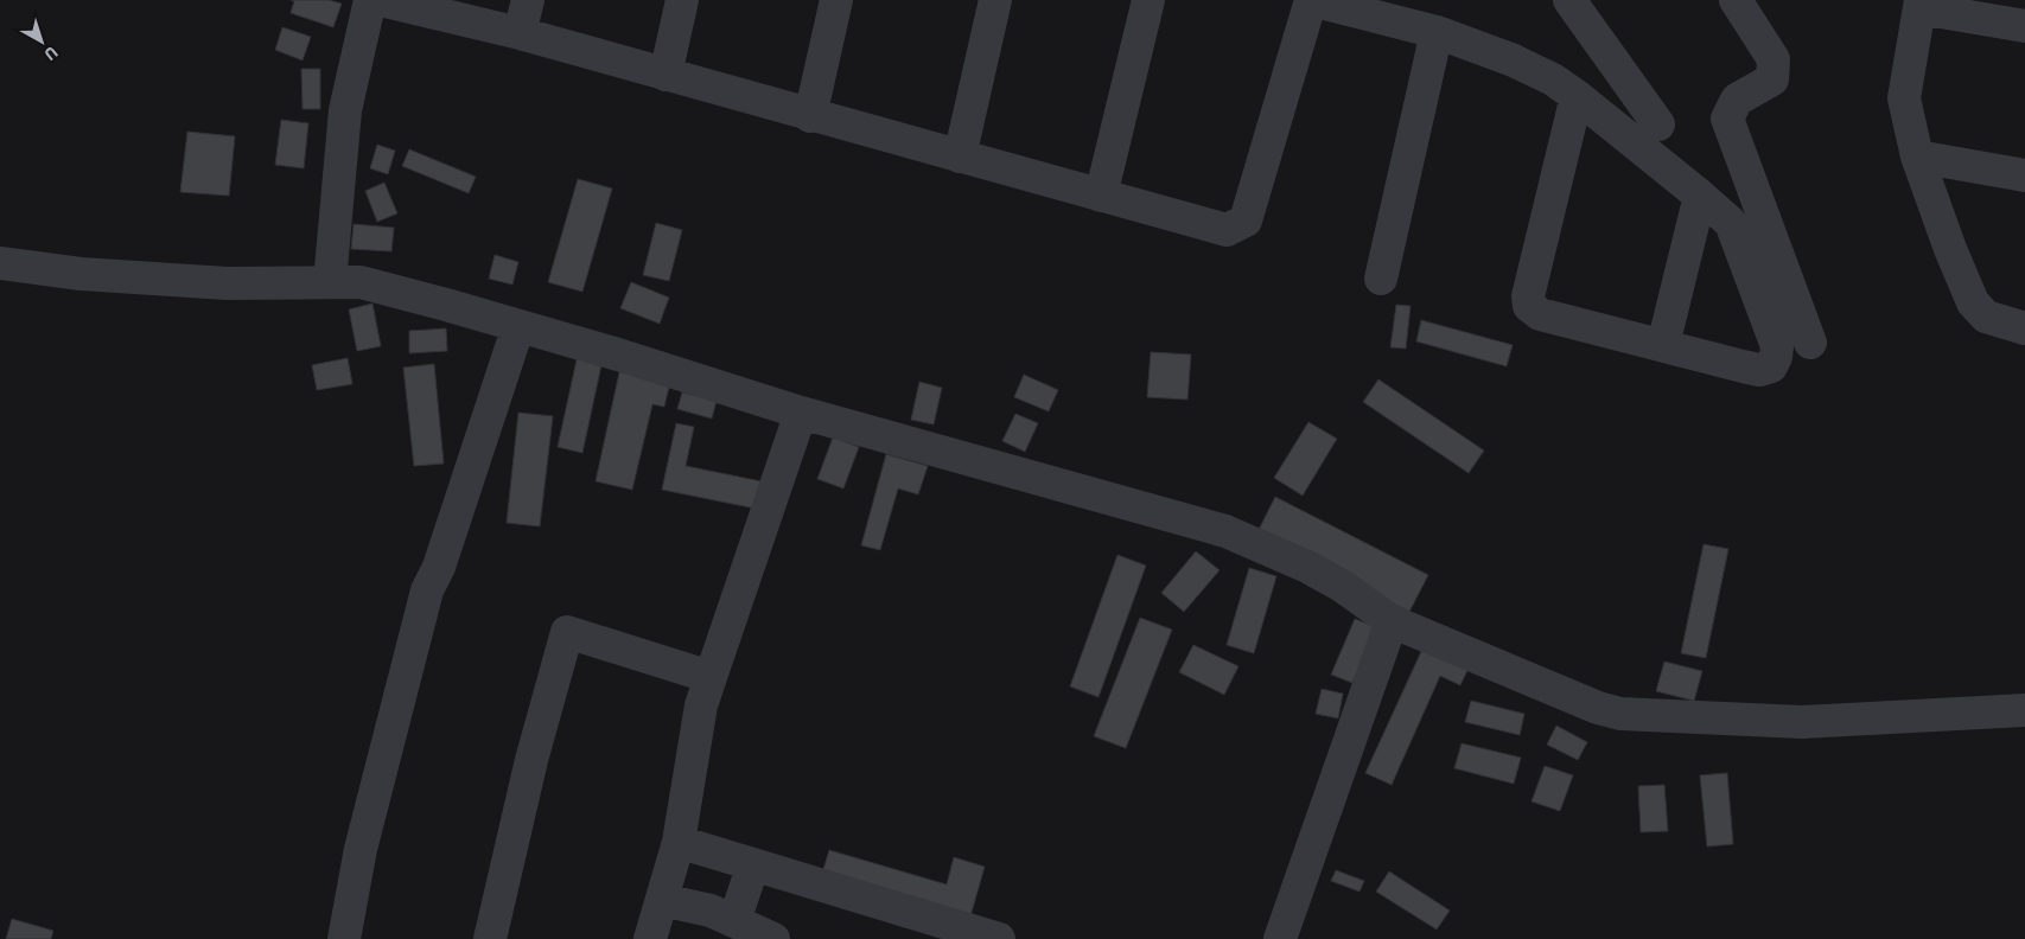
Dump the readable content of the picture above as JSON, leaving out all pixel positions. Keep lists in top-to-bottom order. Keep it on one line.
{"north":"bottom right"}
